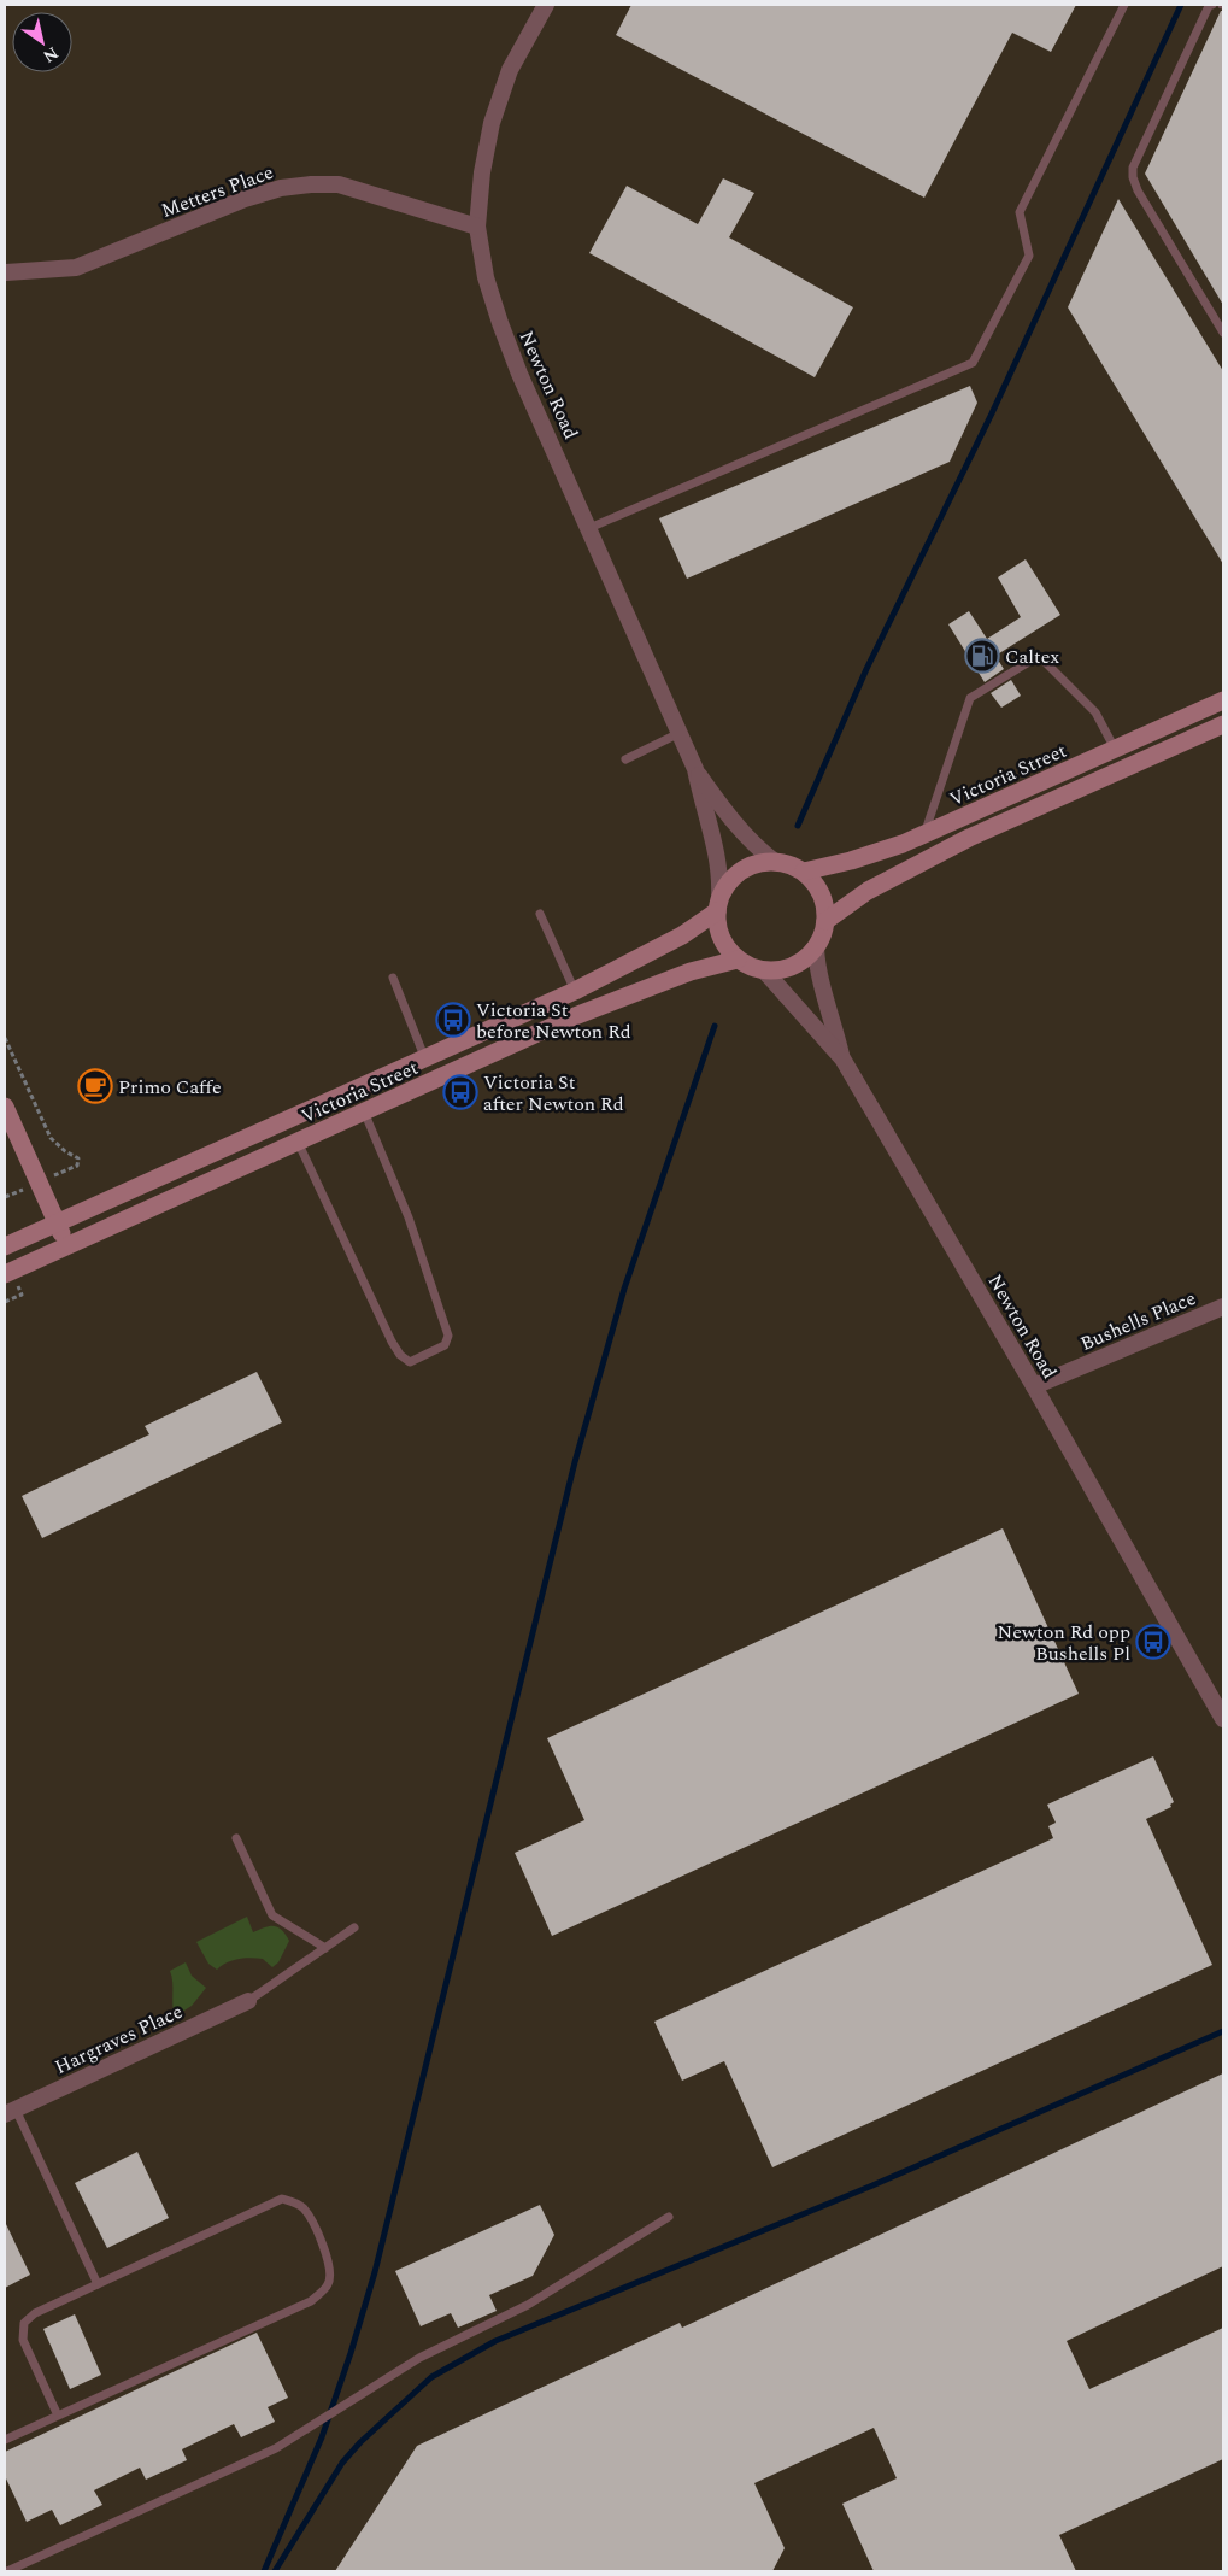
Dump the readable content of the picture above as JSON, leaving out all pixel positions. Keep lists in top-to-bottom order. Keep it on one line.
{"streets":{"main road":["Victoria Street"],"street":["Metters Place","Newton Road","Bushells Place","Hargraves Place"]},"crossings":[["Metters Place","Newton Road"],["Newton Road","Victoria Street"],["Newton Road","Bushells Place"]],"places":{"fuel station":["Caltex"],"bus stop":["Victoria St before Newton Rd","Victoria St after Newton Rd","Newton Rd opp Bushells Pl"],"cafe":["Primo Caffe"]},"north":"bottom right"}
